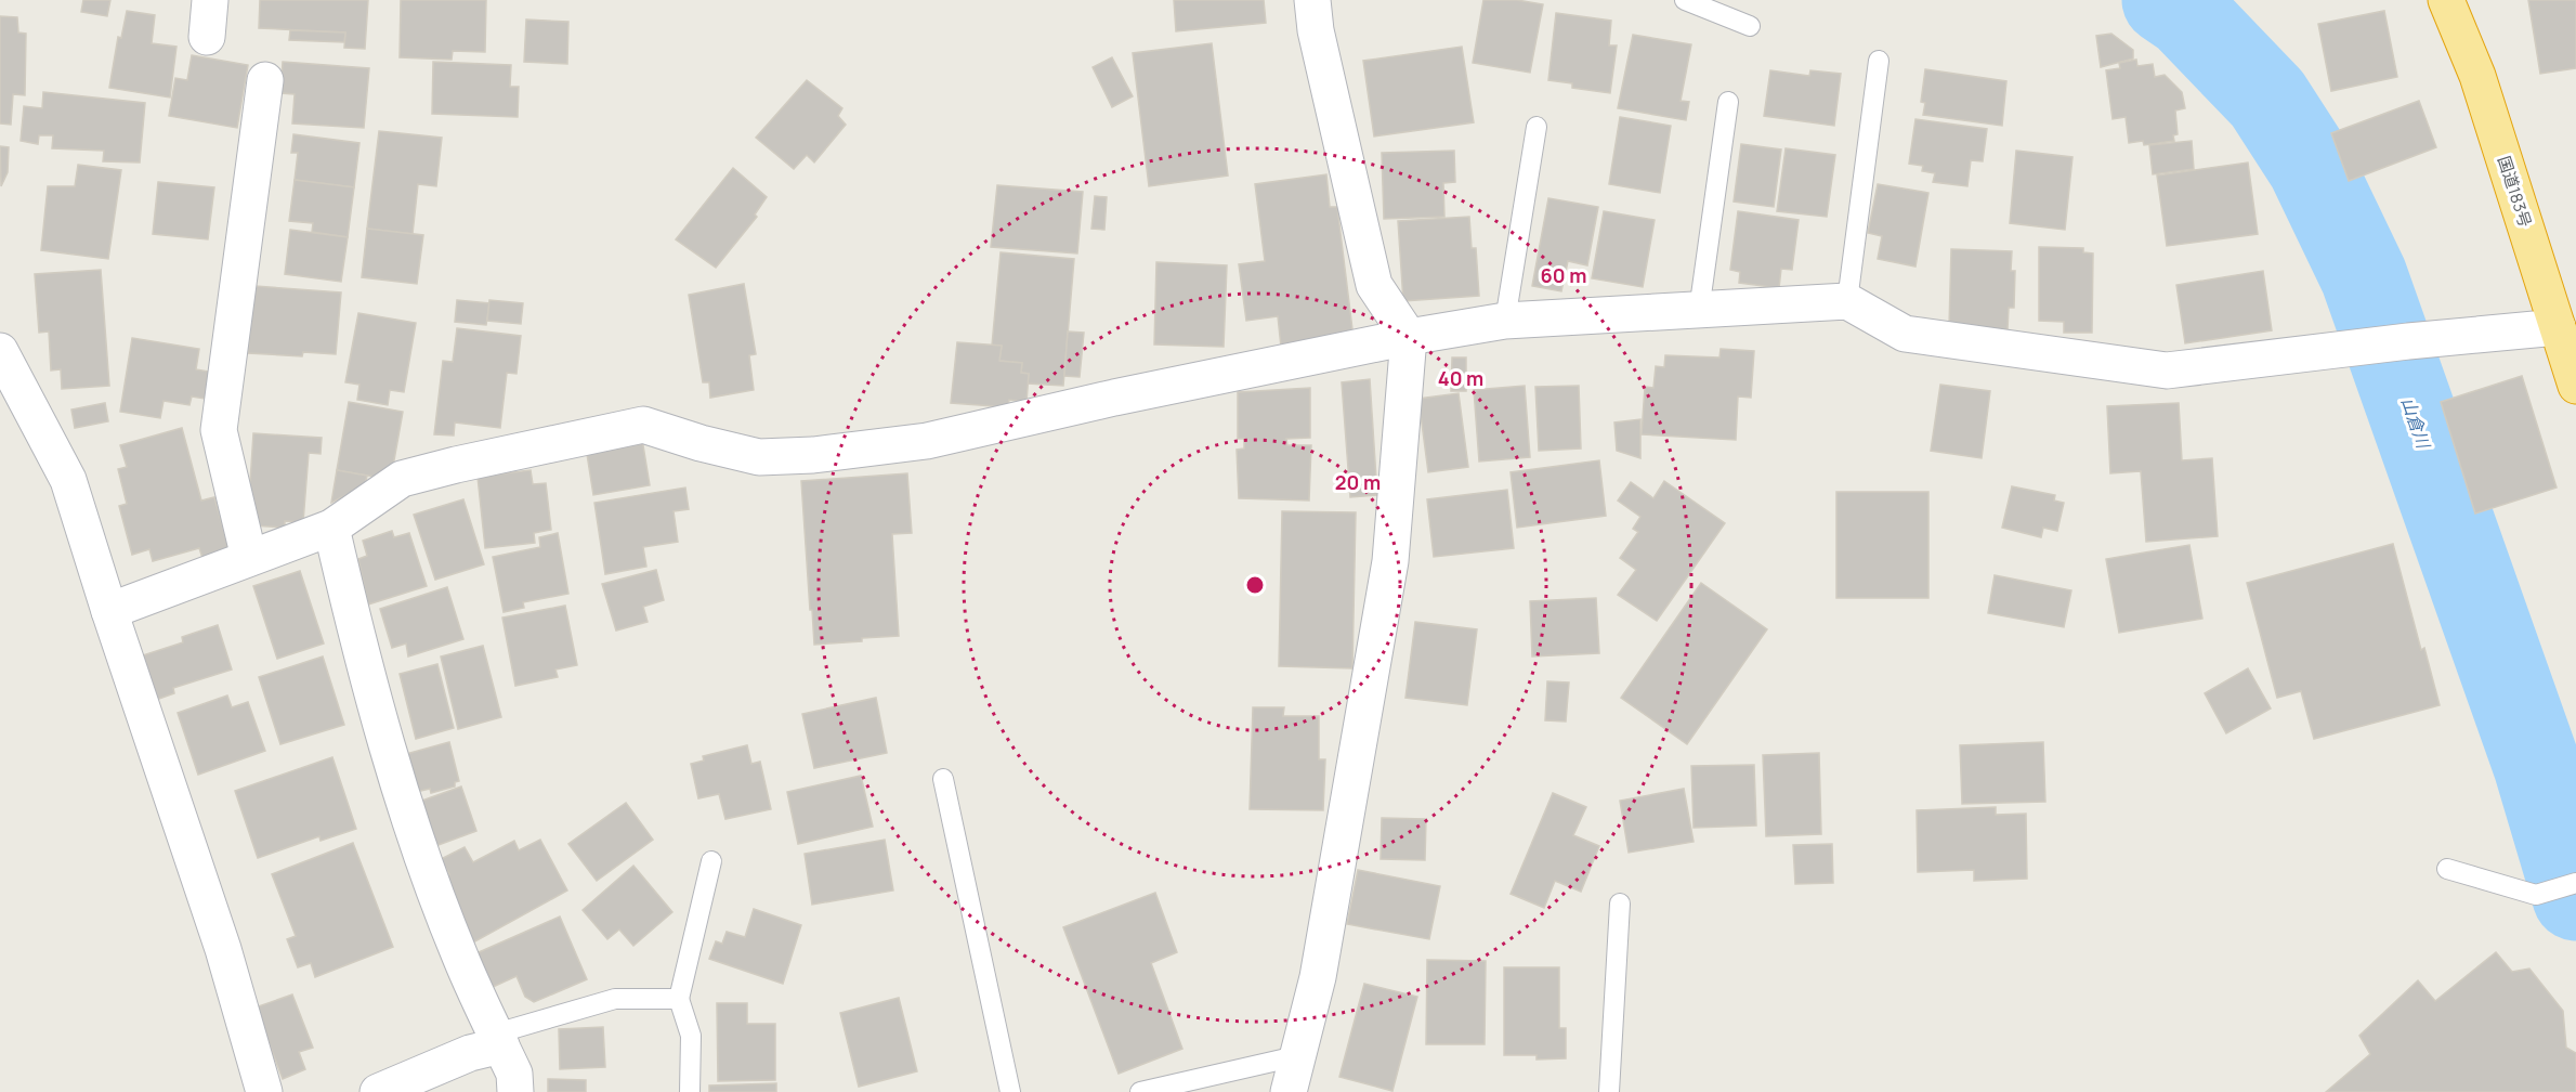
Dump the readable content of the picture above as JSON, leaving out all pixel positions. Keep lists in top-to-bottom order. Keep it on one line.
{"streets":{"highway":["国道183号"]},"water":["山倉川"],"rings":["60 m","40 m","20 m"]}
